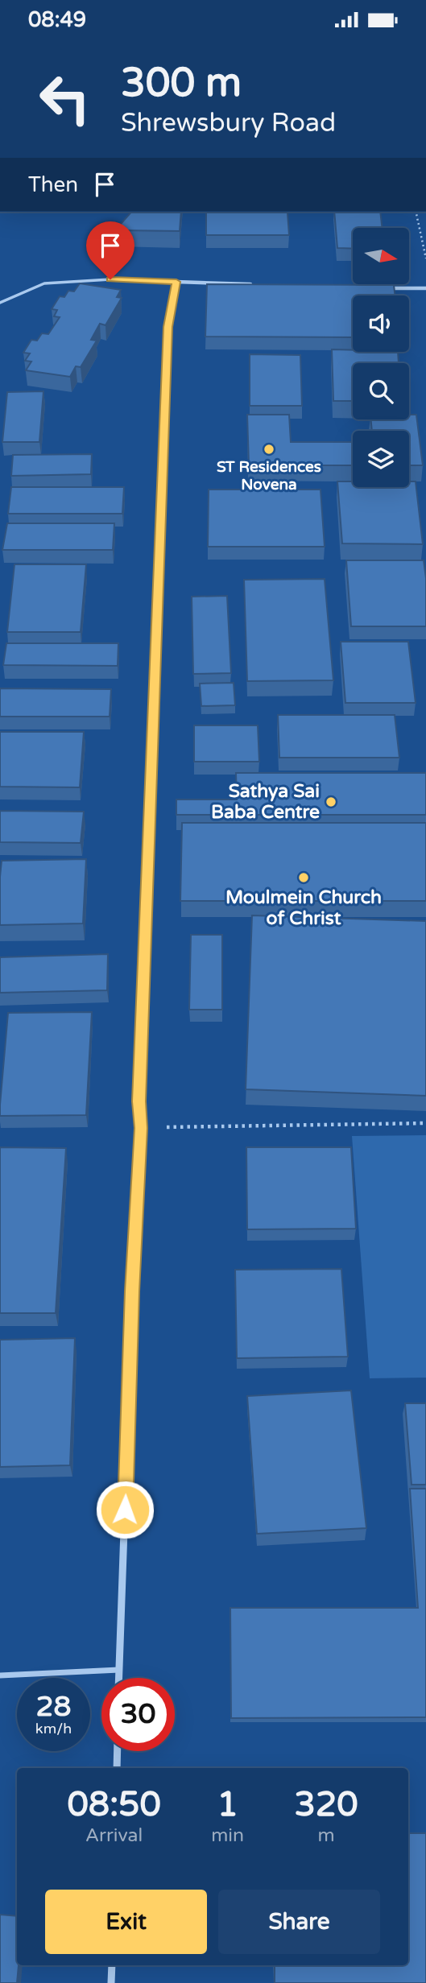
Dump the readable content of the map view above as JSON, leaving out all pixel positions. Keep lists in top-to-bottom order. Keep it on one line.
{"places":["ST Residences Novena","Sathya Sai Baba Centre","Moulmein Church of Christ"],"north":"right","page":{"status":"08:49","turn":["300 m","Shrewsbury Road"],"then":"Then","speed":"28 km/h","limit":"30","eta":["08:50","Arrival","1","min","320","m"],"buttons":["Exit","Share"]}}
